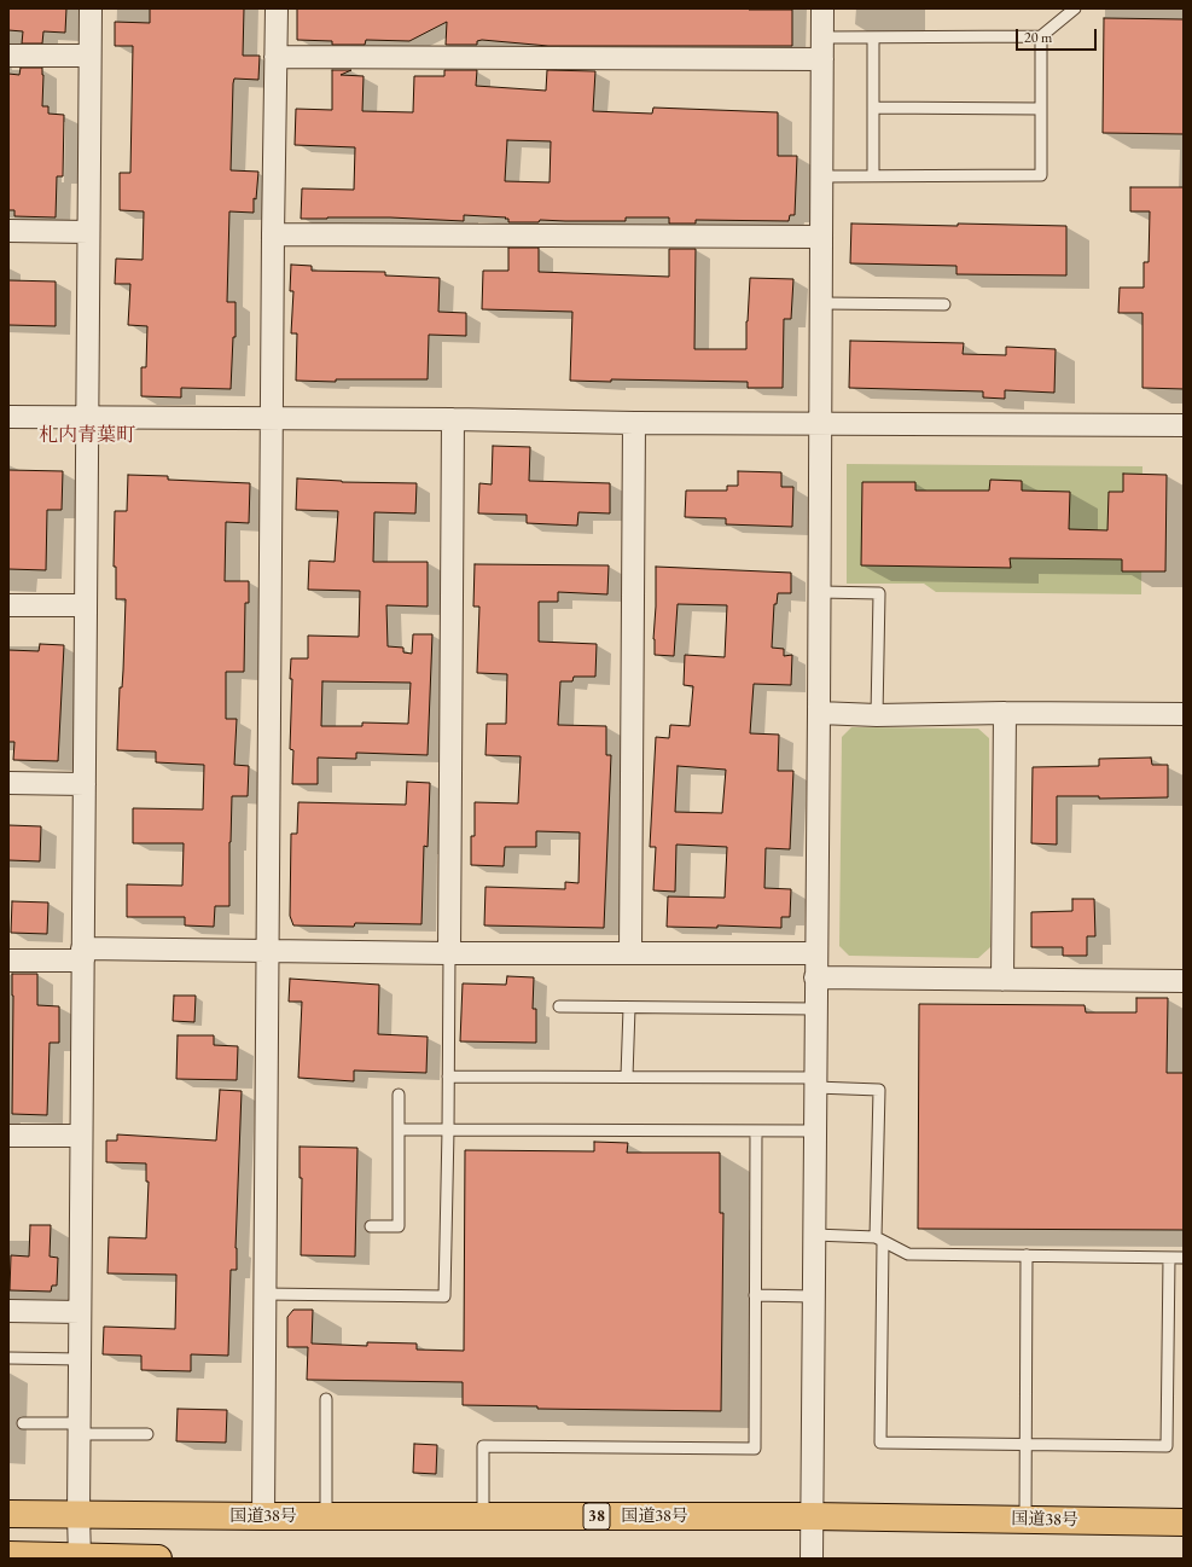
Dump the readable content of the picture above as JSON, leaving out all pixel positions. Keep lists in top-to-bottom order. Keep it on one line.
{"streets":{"highway":["国道38号","38"]},"districts":["札内青葉町"],"scale_bar":"20 m"}
